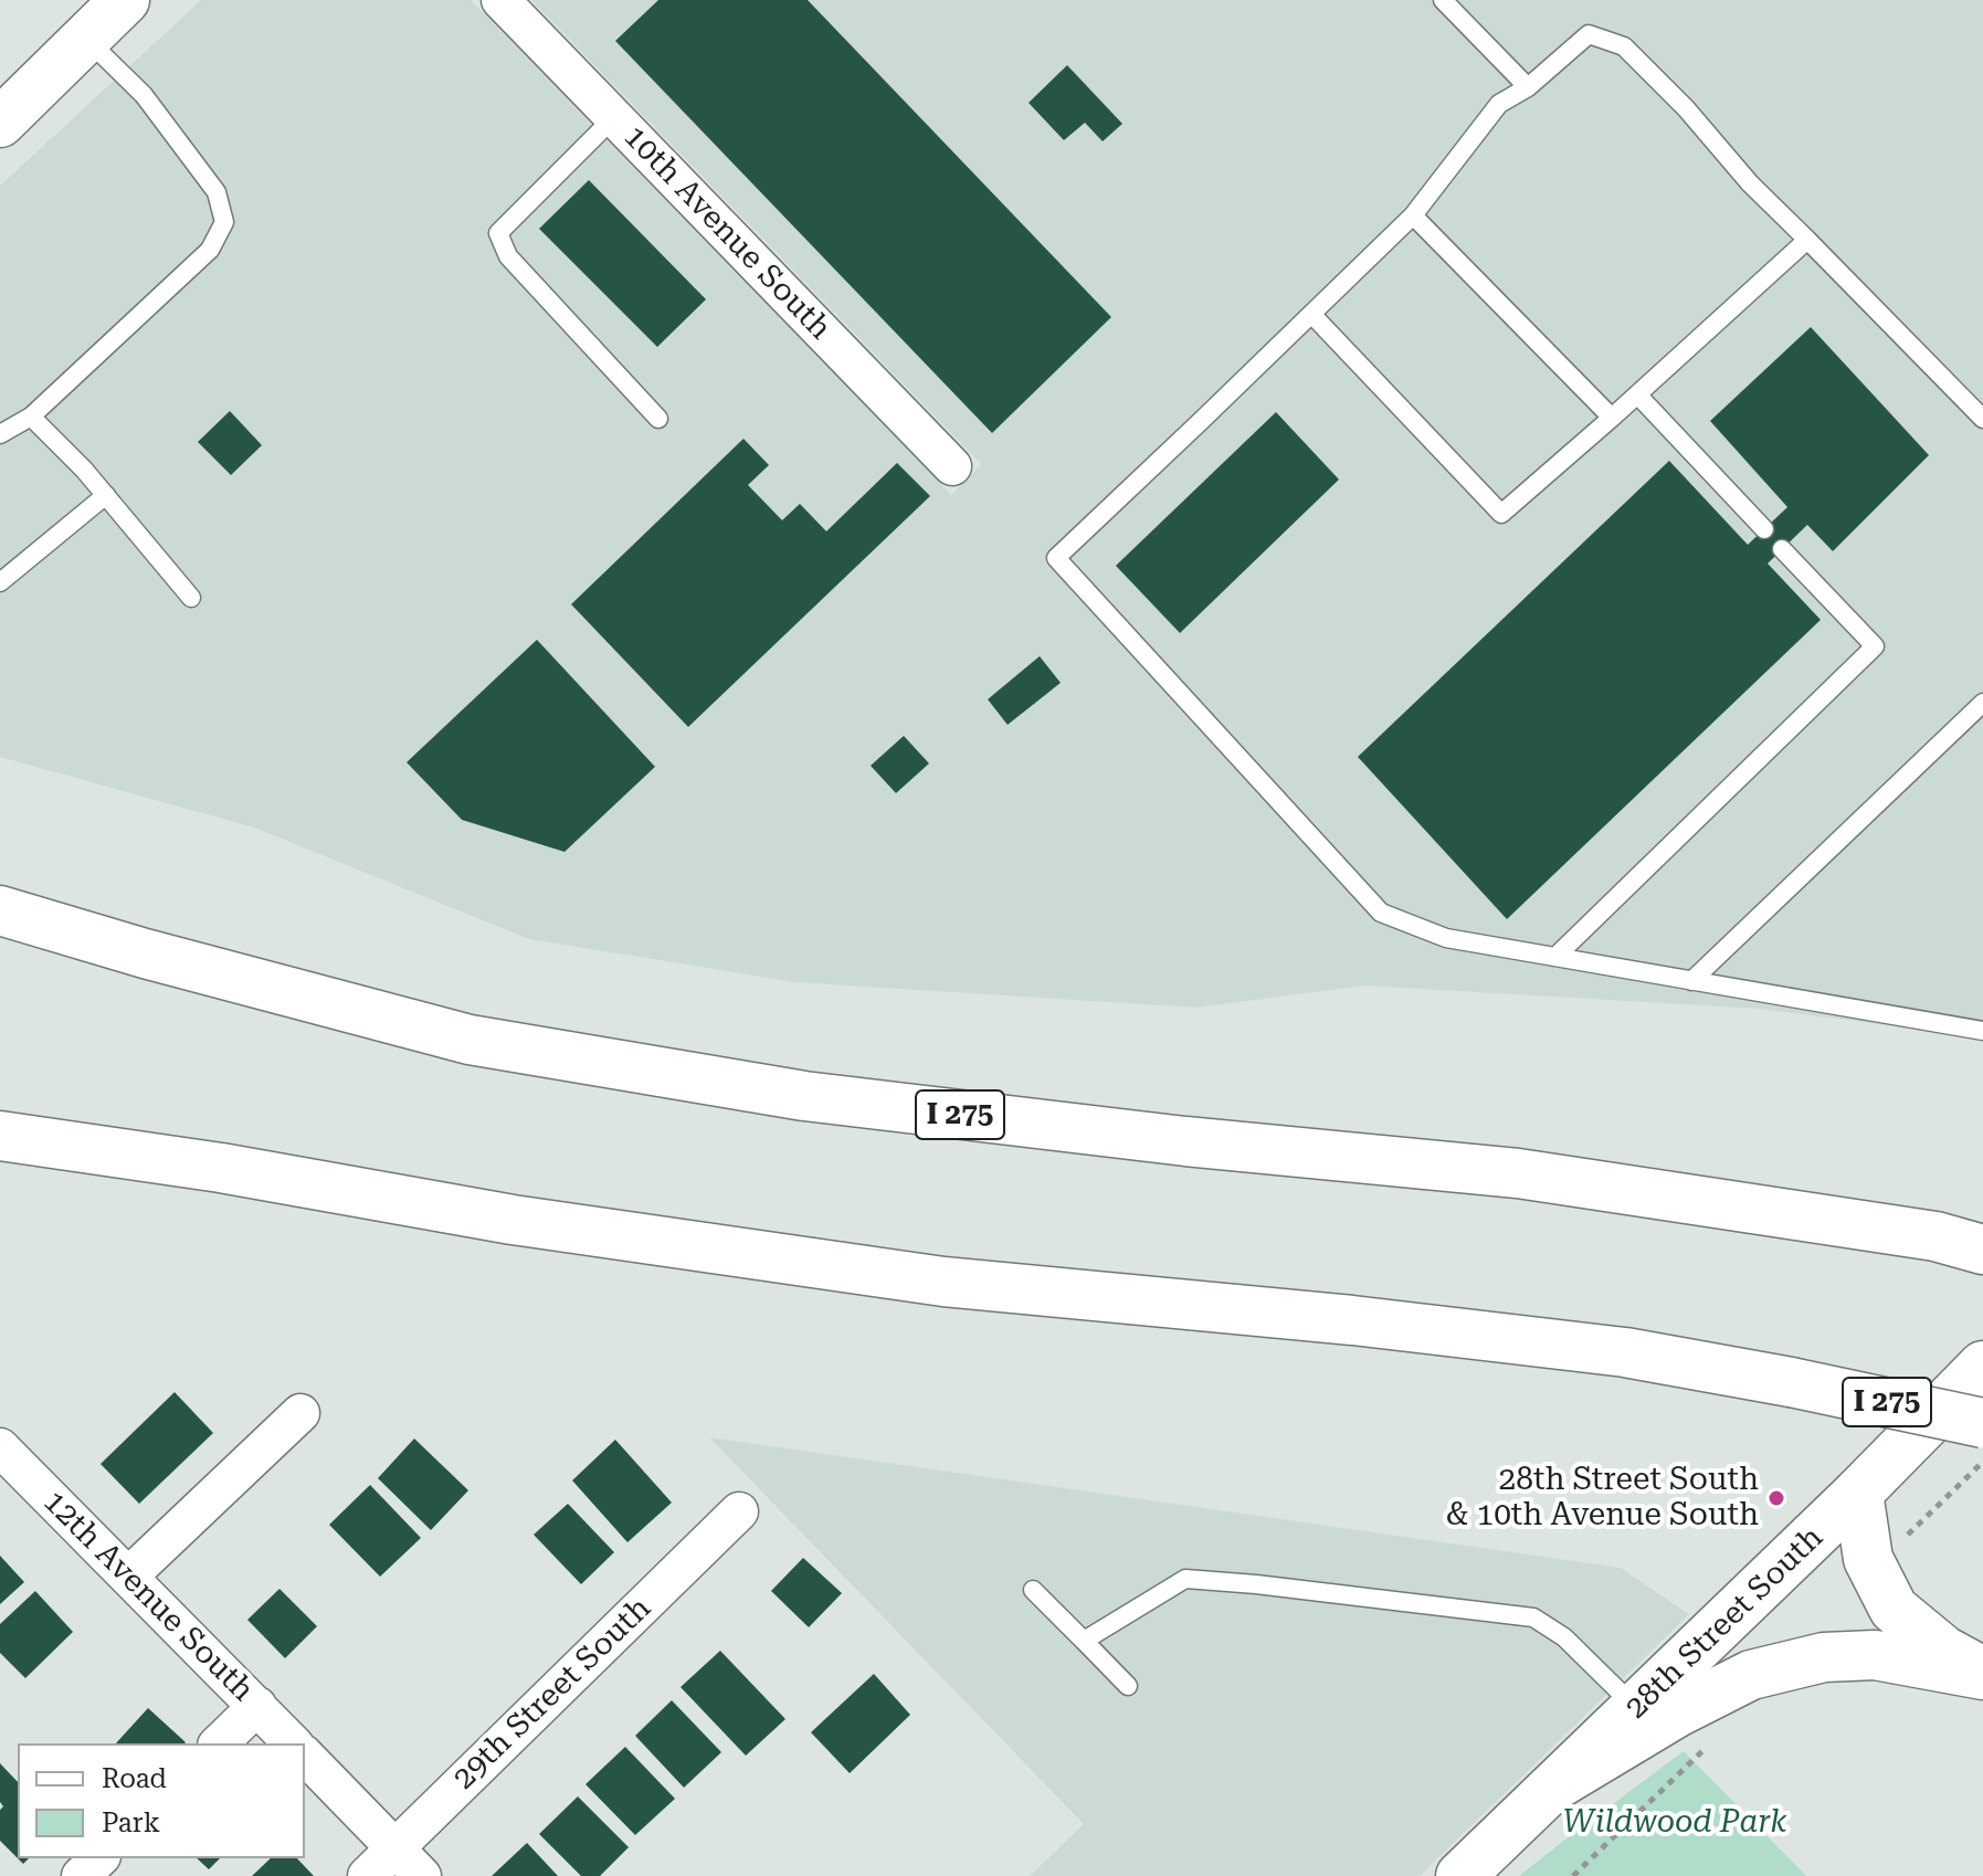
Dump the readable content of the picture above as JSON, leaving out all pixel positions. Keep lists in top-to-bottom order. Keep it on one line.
{"streets":{"main road":["I 275","28th Street South"],"street":["10th Avenue South","12th Avenue South","29th Street South"]},"parks":["Wildwood Park"],"places":["28th Street South & 10th Avenue South"],"legend":["Road","Park"]}
